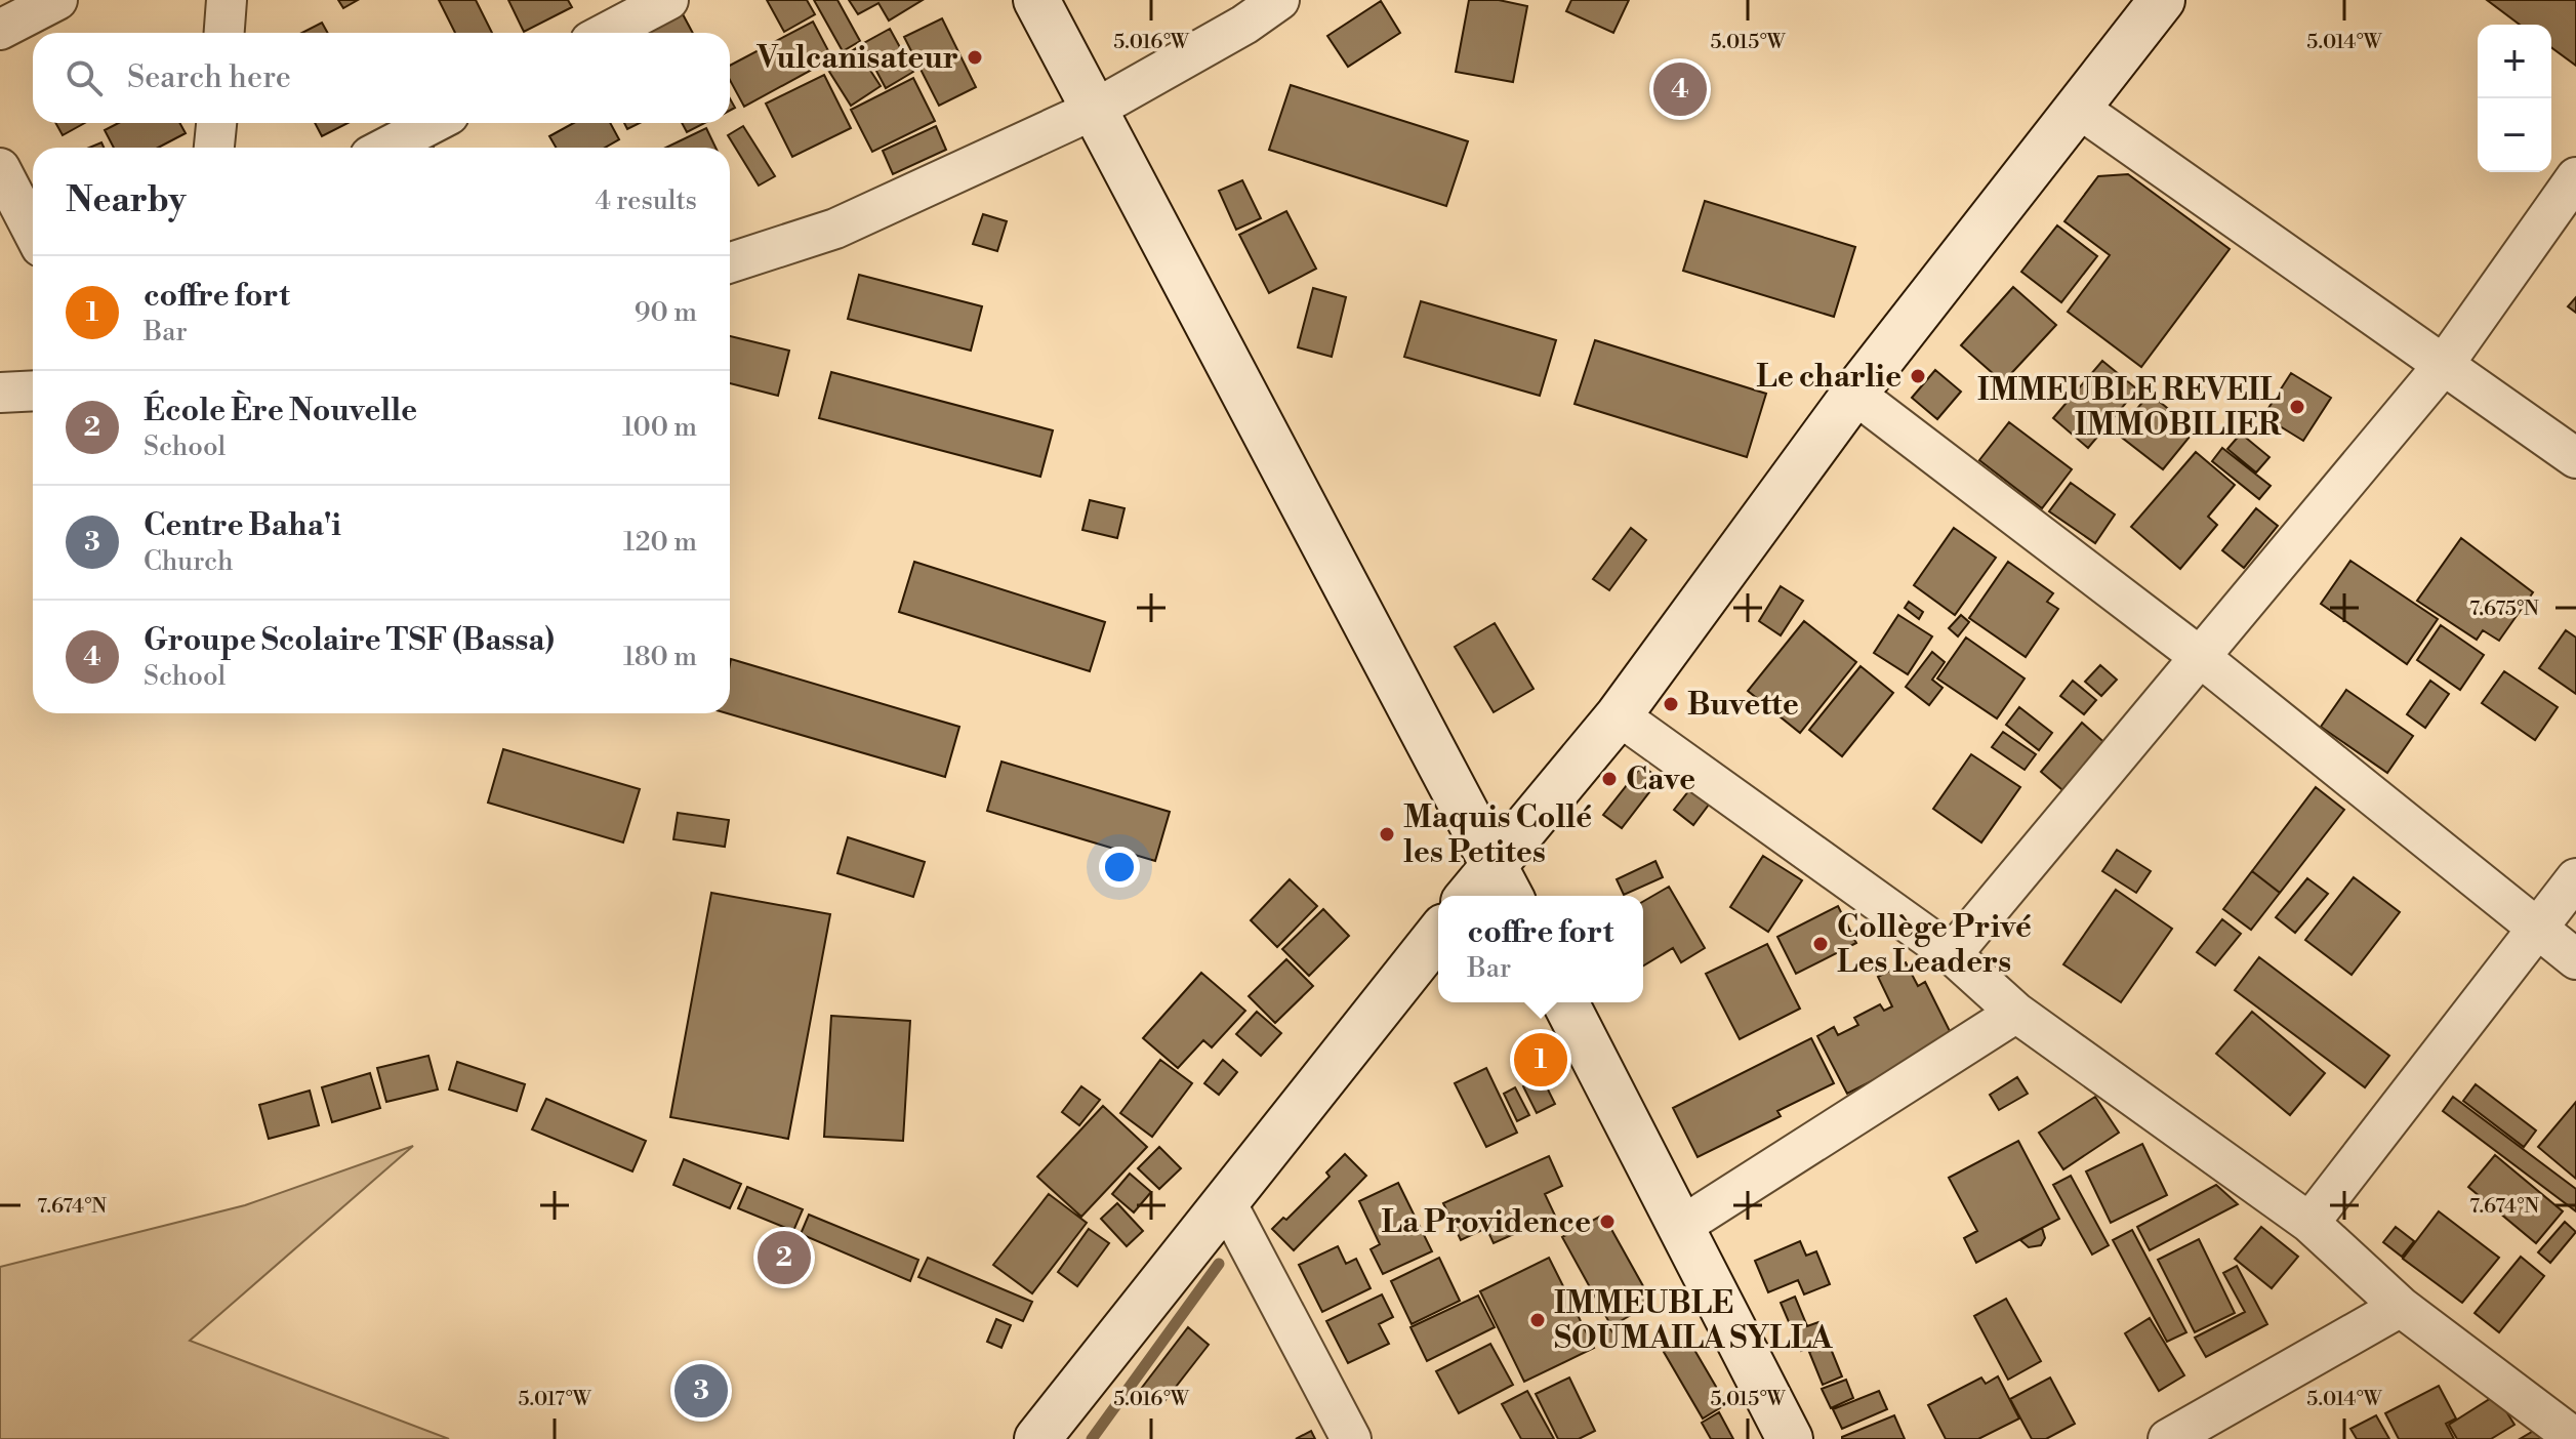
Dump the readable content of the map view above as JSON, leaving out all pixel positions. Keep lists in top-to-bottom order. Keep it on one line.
{"places":["Vulcanisateur","Le charlie","IMMEUBLE REVEIL IMMOBILIER","Buvette","Cave","Maquis Collé les Petites","Collège Privé Les Leaders","La Providence","IMMEUBLE SOUMAILA SYLLA"],"page":{"map_buttons":["+","−"],"search":"Search here","pins":["4","1","2","3"],"heading":["Nearby","4 results"],"list":[{"mark":"1","name":"coffre fort","note":"Bar","value":"90 m"},{"mark":"2","name":"École Ère Nouvelle","note":"School","value":"100 m"},{"mark":"3","name":"Centre Baha'i","note":"Church","value":"120 m"},{"mark":"4","name":"Groupe Scolaire TSF (Bassa)","note":"School","value":"180 m"}],"popup":["coffre fort","Bar"]},"coordinates":["5.016°W","5.015°W","5.014°W","7.675°N","7.674°N","5.017°W"]}
